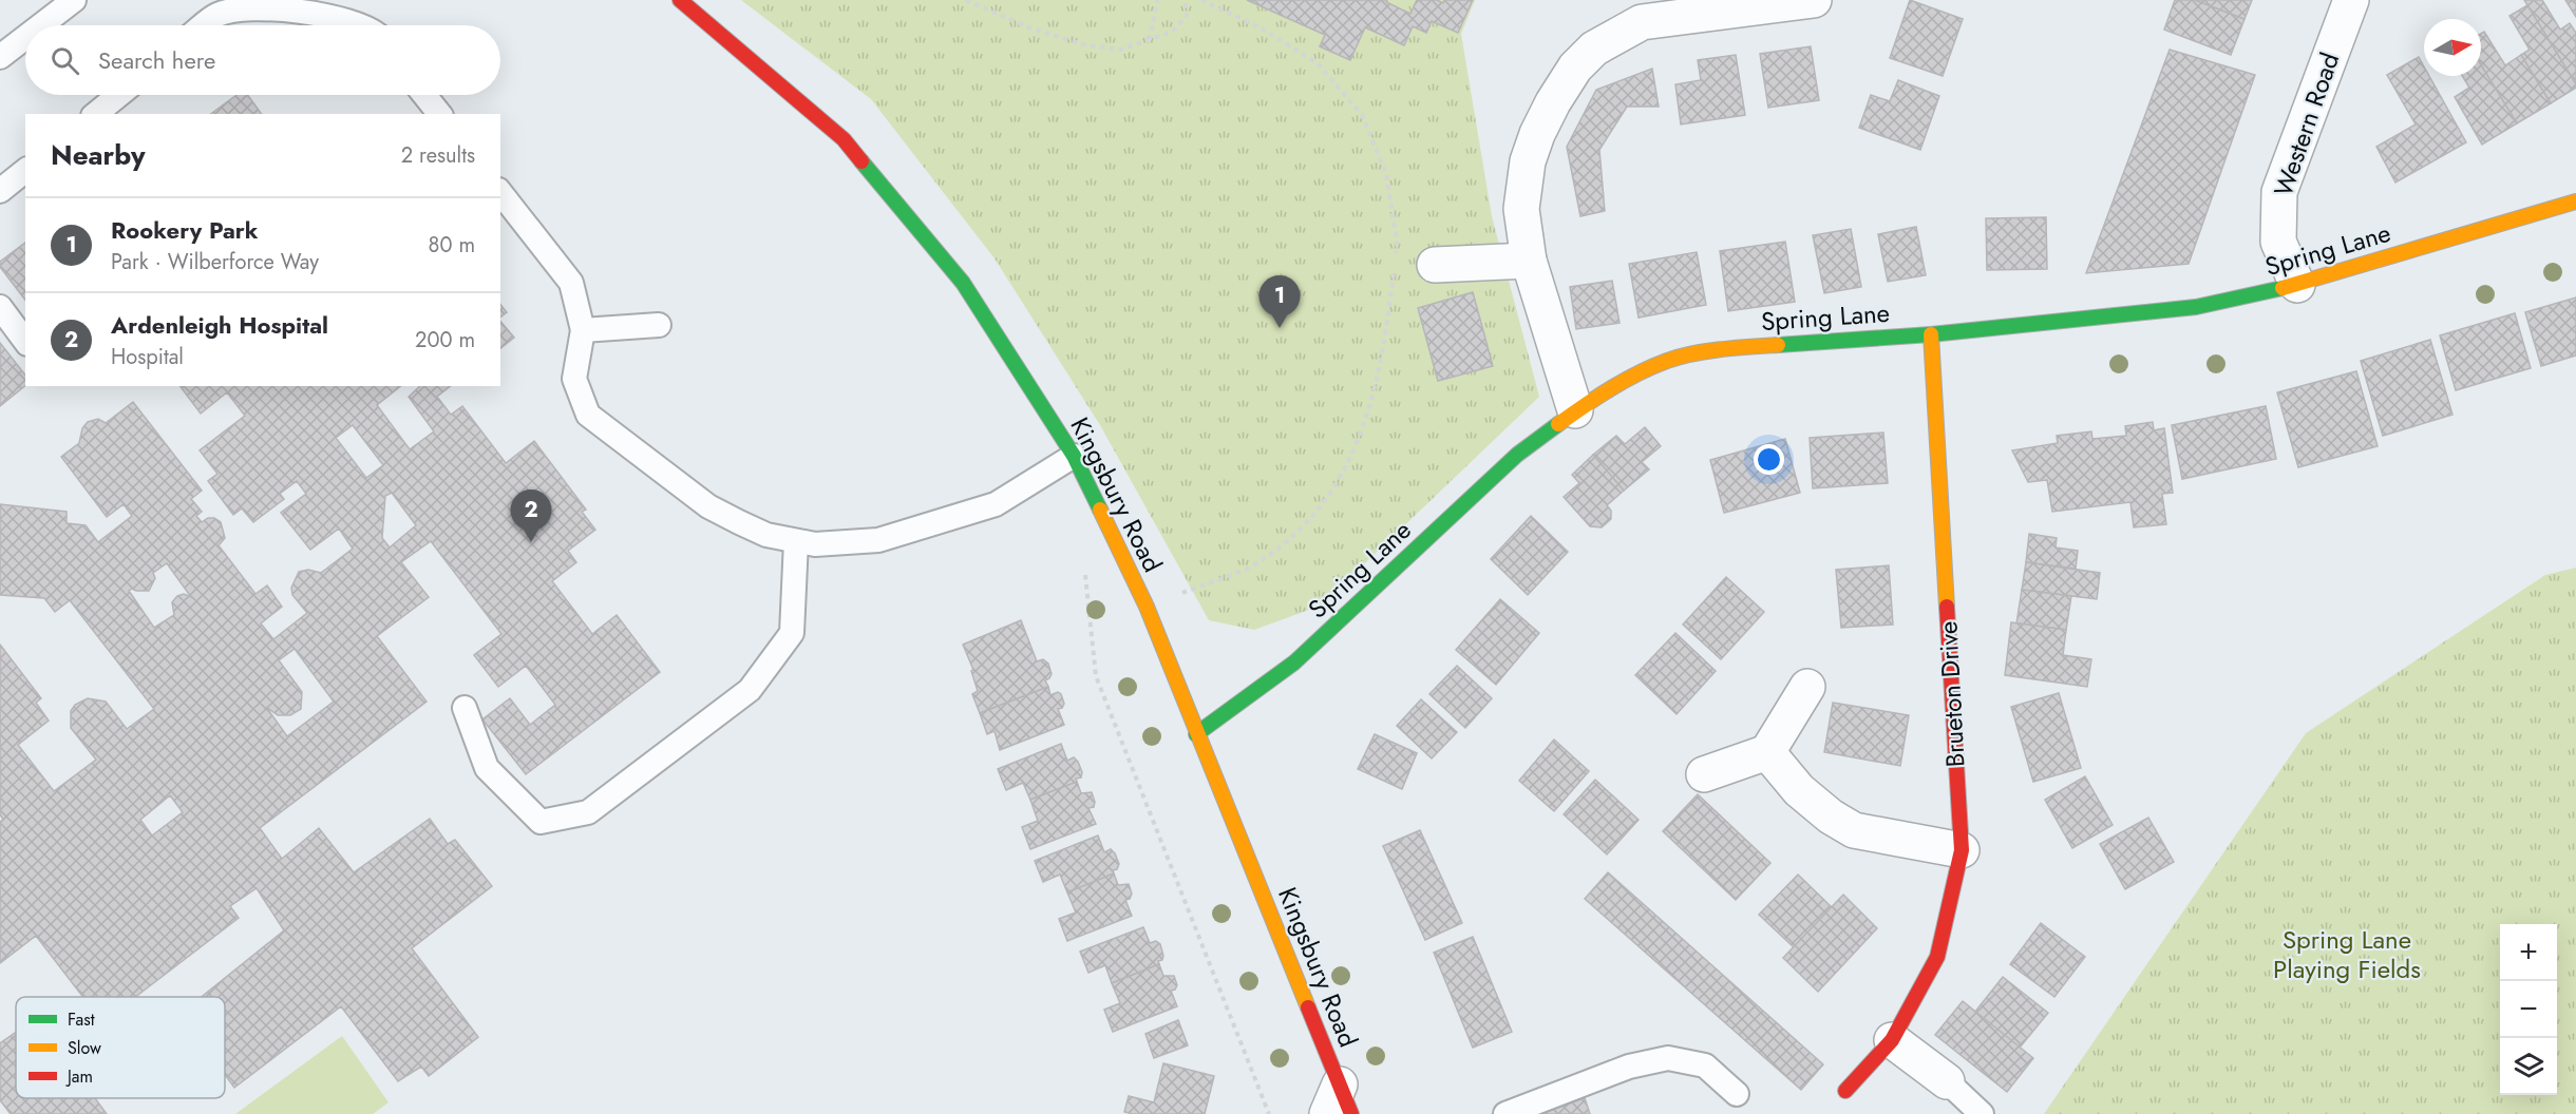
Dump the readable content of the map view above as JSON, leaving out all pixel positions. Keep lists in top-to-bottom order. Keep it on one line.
{"streets":{"street":["Western Road","Spring Lane","Kingsbury Road","Brueton Drive"]},"crossings":[["Western Road","Spring Lane"],["Spring Lane","Kingsbury Road"],["Spring Lane","Brueton Drive"]],"parks":["Spring Lane Playing Fields"],"legend":["Fast","Slow","Jam"],"north":"right","page":{"search":"Search here","heading":["Nearby","2 results"],"list":[{"mark":"1","name":"Rookery Park","note":"Park · Wilberforce Way","value":"80 m"},{"mark":"2","name":"Ardenleigh Hospital","note":"Hospital","value":"200 m"}],"pins":["1","2"],"map_buttons":["+","−"]}}
